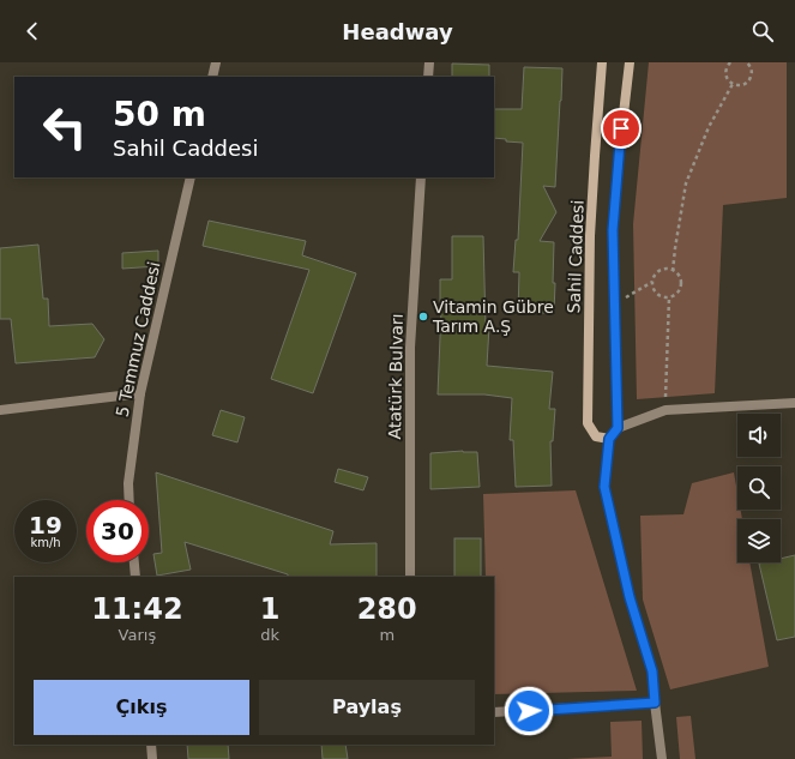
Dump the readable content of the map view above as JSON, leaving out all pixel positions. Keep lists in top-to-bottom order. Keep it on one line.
{"streets":{"street":["Sahil Caddesi","5 Temmuz Caddesi","Atatürk Bulvarı"]},"places":["Vitamin Gübre Tarım A.Ş"],"page":{"header":"Headway","turn":["50 m","Sahil Caddesi"],"speed":"19 km/h","limit":"30","eta":["11:42","Varış","1","dk","280","m"],"buttons":["Çıkış","Paylaş"]}}
